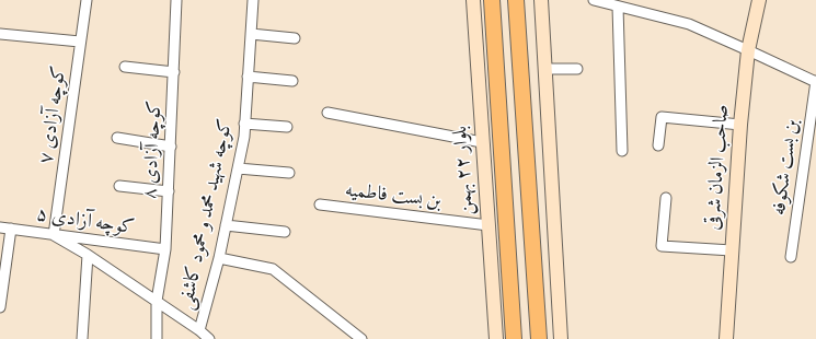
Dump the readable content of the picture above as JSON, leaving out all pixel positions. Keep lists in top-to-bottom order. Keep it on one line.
{"streets":{"main road":["صاحب الزمان شرقی","بلوار ۲۲ بهمن"],"street":["کوچه آزادی ۷","کوچه آزادی ۸","بن بست شکوفه","بن بست فاطمیه","کوچه شهید محمد و محمود کاشفی","کوچه آزادی ۵"]},"crossings":[["کوچه آزادی ۷","کوچه آزادی ۵"],["کوچه آزادی ۸","کوچه آزادی ۵"],["بلوار ۲۲ بهمن","بن بست فاطمیه"]]}
